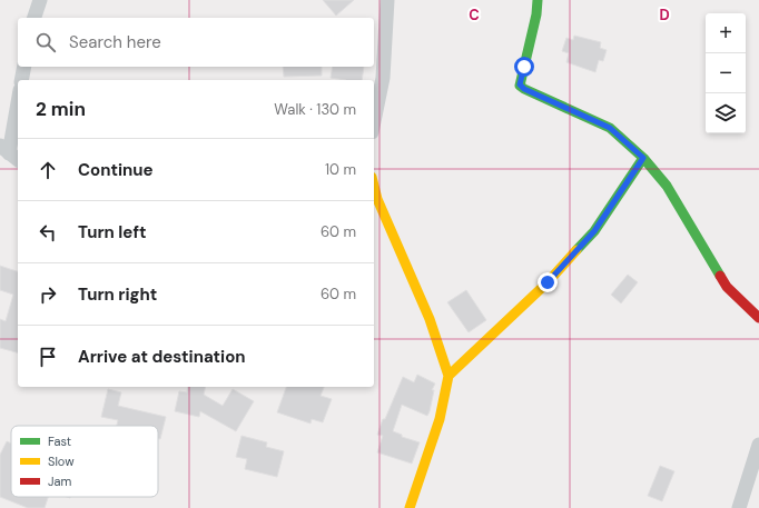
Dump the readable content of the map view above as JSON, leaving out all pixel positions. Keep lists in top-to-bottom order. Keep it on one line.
{"legend":["Fast","Slow","Jam"],"page":{"map_buttons":["+","−"],"search":"Search here","heading":["2 min","Walk · 130 m"],"list":[["Continue","10 m"],["Turn left","60 m"],["Turn right","60 m"],"Arrive at destination"]},"grid":{"columns":["C","D"]}}
